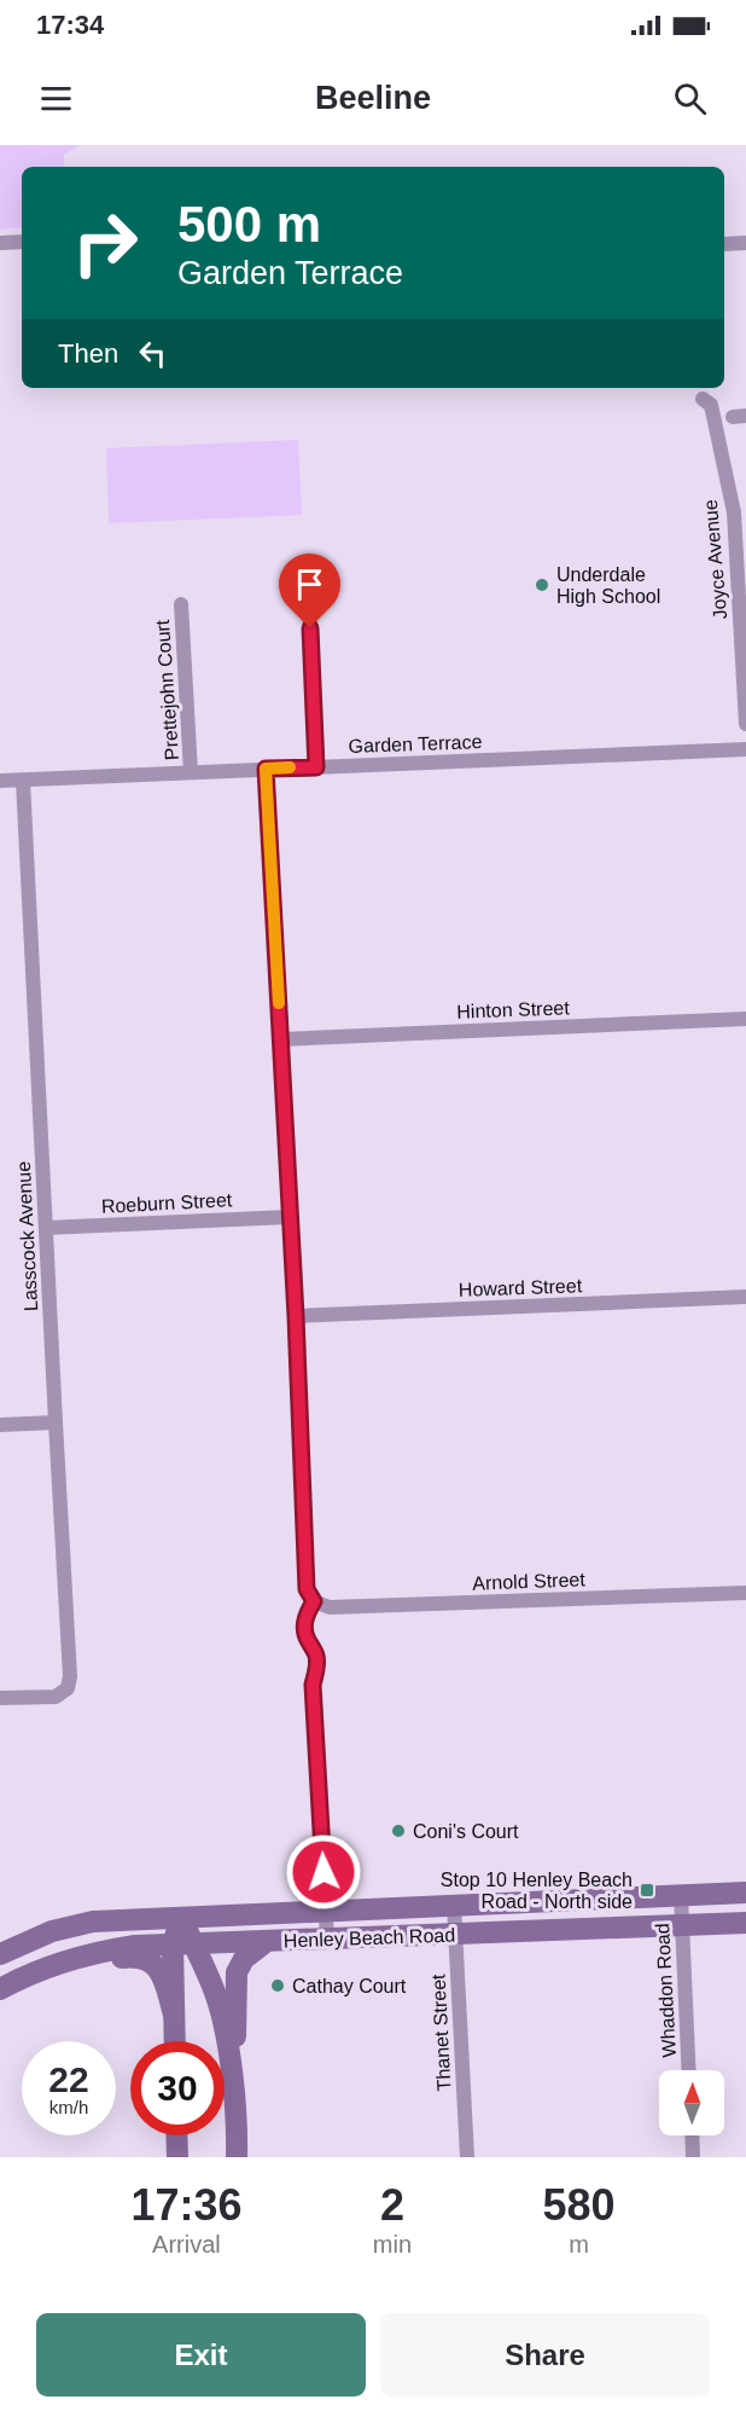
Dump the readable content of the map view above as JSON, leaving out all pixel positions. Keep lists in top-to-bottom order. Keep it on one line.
{"streets":{"main road":["Henley Beach Road"],"street":["Joyce Avenue","Prettejohn Court","Garden Terrace","Hinton Street","Roeburn Street","Lasscock Avenue","Howard Street","Arnold Street","Whaddon Road","Thanet Street"]},"crossings":[["Prettejohn Court","Garden Terrace"],["Garden Terrace","Lasscock Avenue"],["Roeburn Street","Lasscock Avenue"],["Henley Beach Road","Whaddon Road"],["Henley Beach Road","Thanet Street"]],"places":{"other":["Underdale High School","Coni's Court","Cathay Court"],"transit":["Stop 10 Henley Beach Road - North side"]},"north":"top","page":{"status":"17:34","header":"Beeline","turn":["500 m","Garden Terrace"],"then":"Then","speed":"22 km/h","limit":"30","eta":["17:36","Arrival","2","min","580","m"],"buttons":["Exit","Share"]}}
